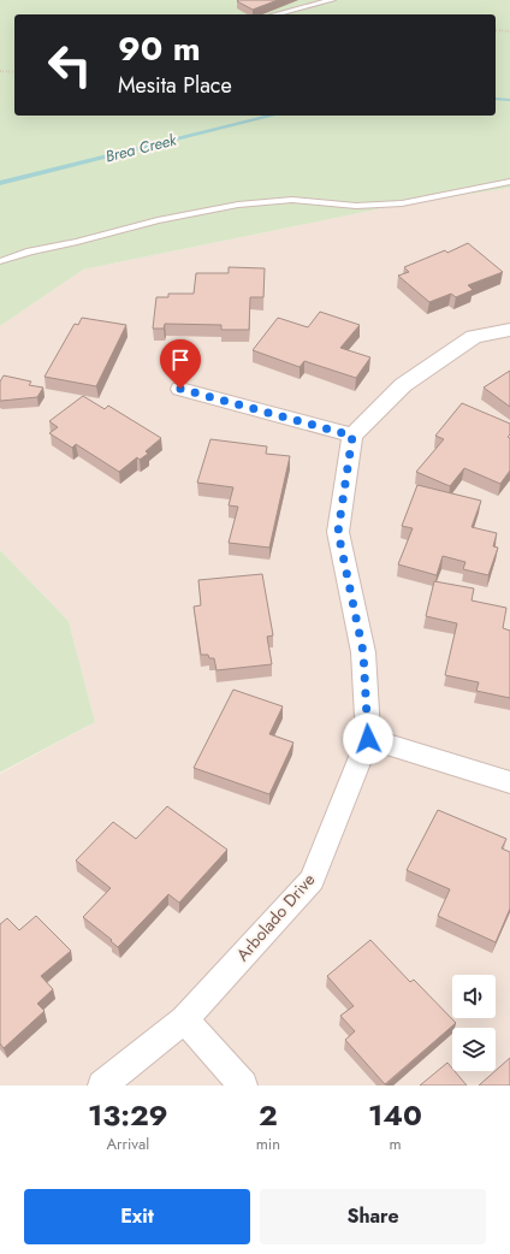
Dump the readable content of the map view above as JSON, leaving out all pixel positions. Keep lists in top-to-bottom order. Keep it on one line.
{"streets":{"street":["Arbolado Drive"]},"water":["Brea Creek"],"page":{"turn":["90 m","Mesita Place"],"eta":["13:29","Arrival","2","min","140","m"],"buttons":["Exit","Share"]}}
